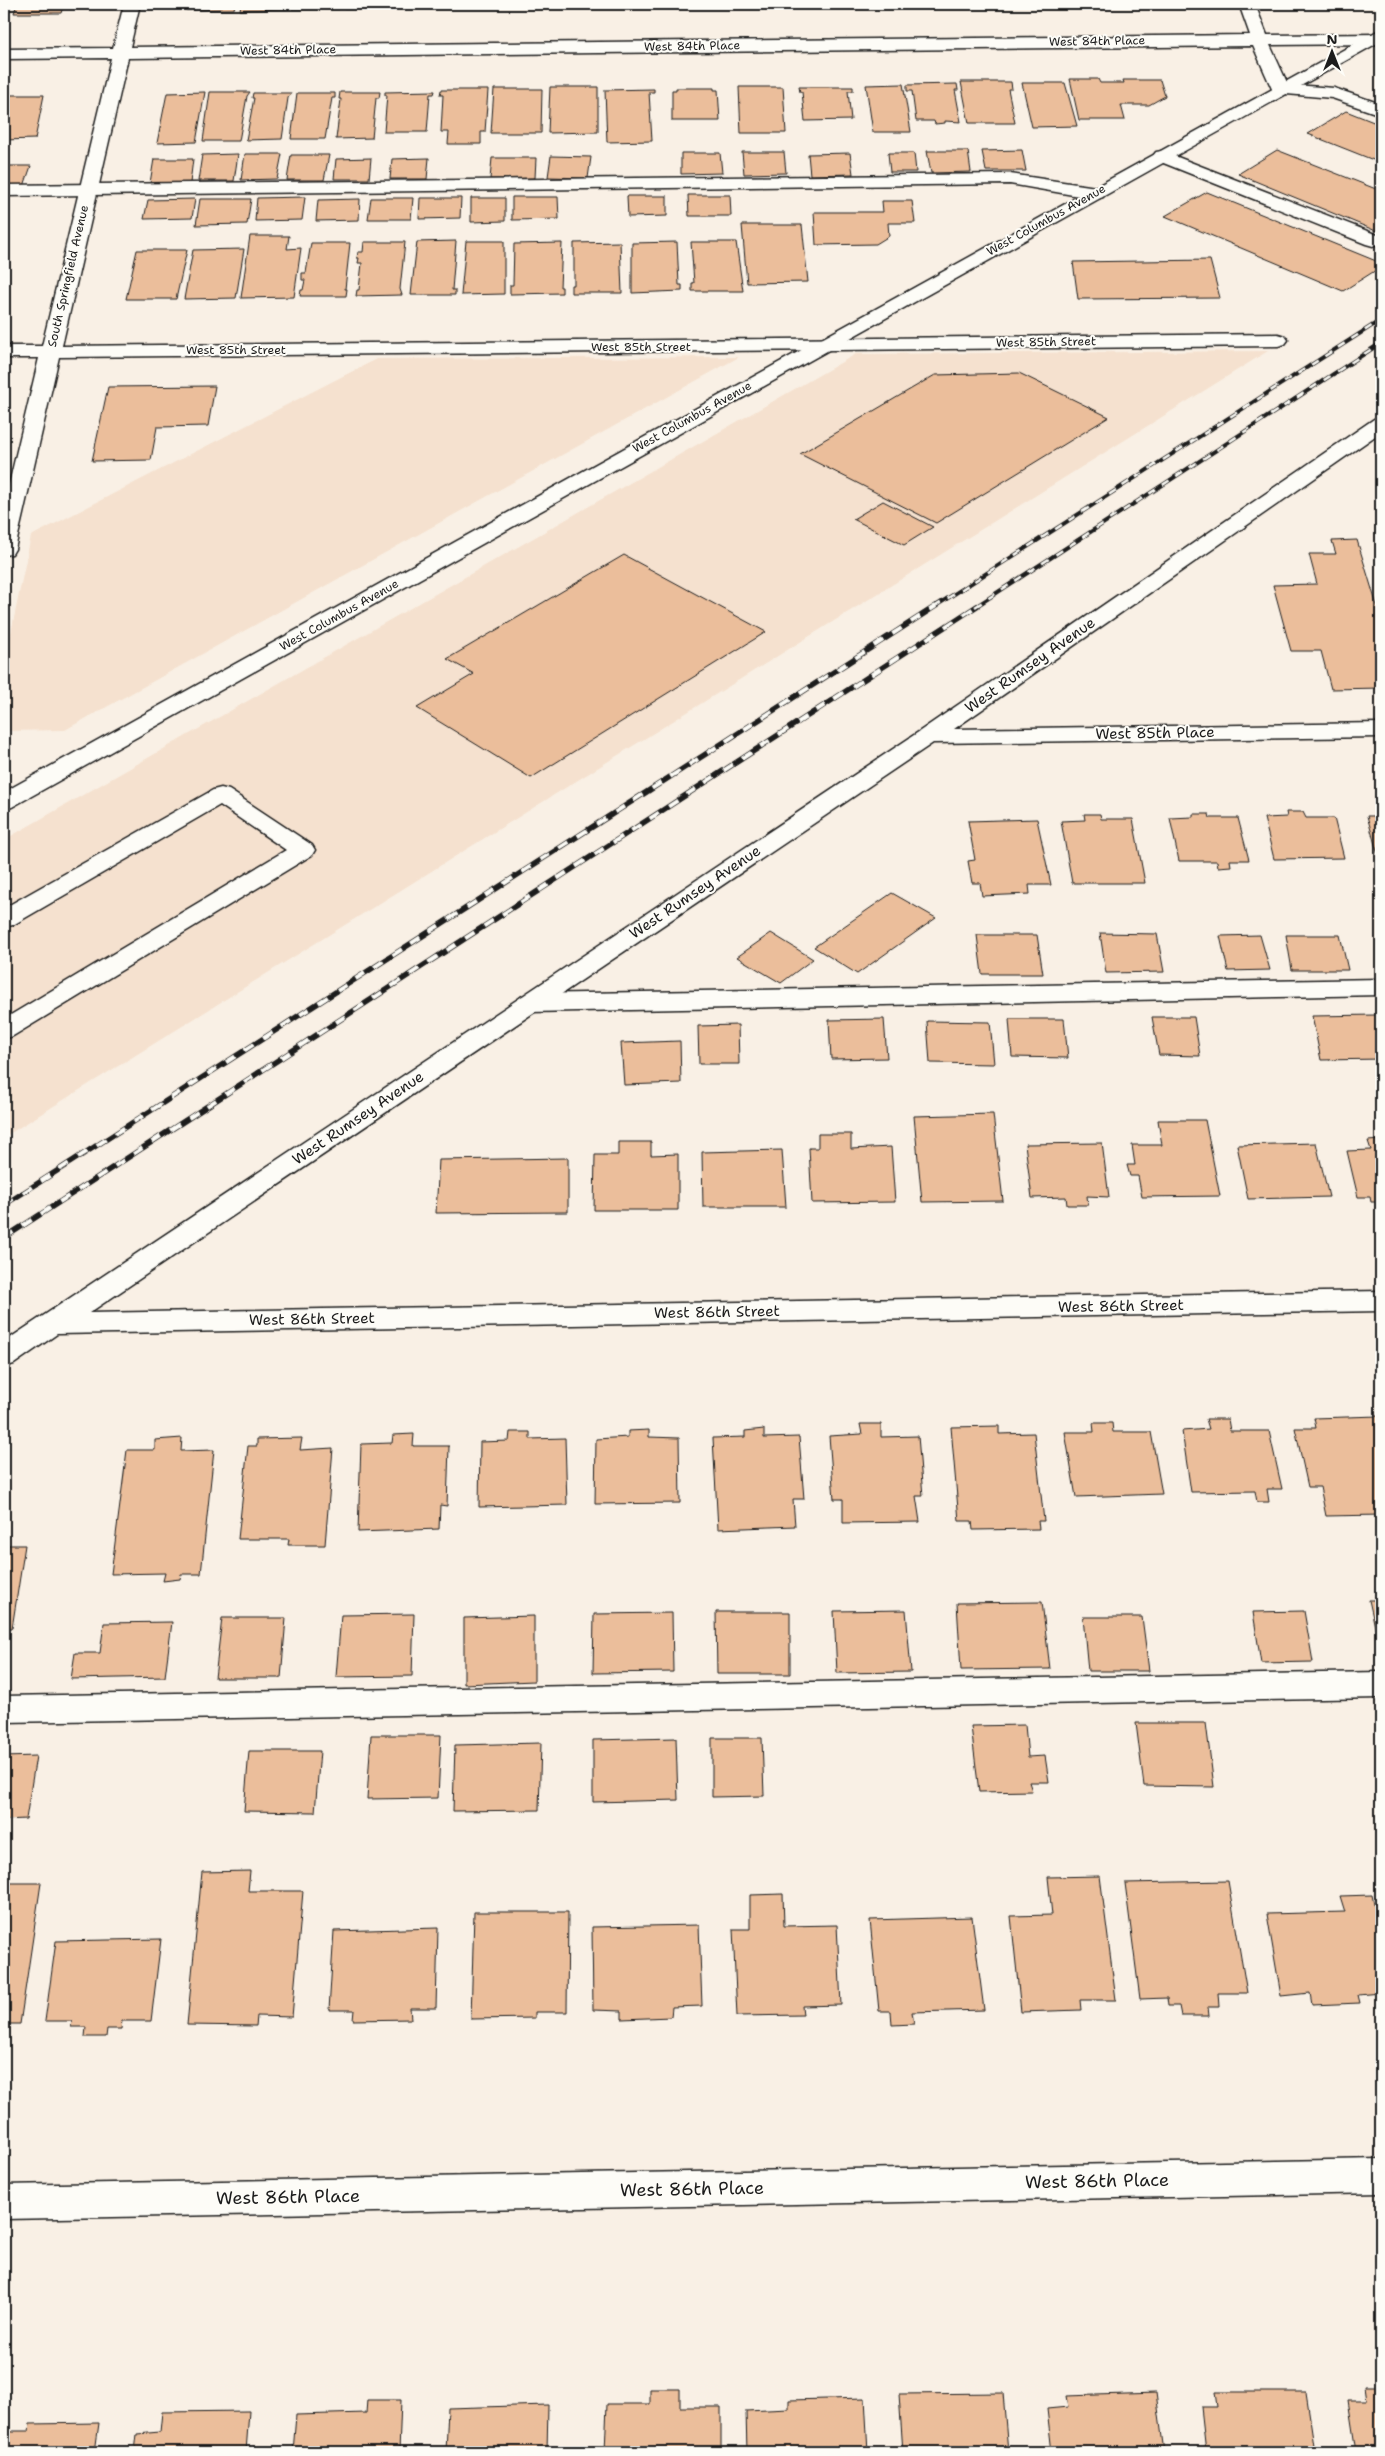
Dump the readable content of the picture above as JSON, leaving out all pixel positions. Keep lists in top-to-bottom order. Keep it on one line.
{"streets":{"street":["West 84th Place","West Columbus Avenue","South Springfield Avenue","West 85th Street","West Rumsey Avenue","West 85th Place","West 86th Street","West 86th Place"]},"crossings":[["West 84th Place","West Columbus Avenue"],["West 84th Place","South Springfield Avenue"],["West Columbus Avenue","West 85th Street"],["South Springfield Avenue","West 85th Street"],["West Rumsey Avenue","West 85th Place"],["West Rumsey Avenue","West 86th Street"]],"north":"top"}
